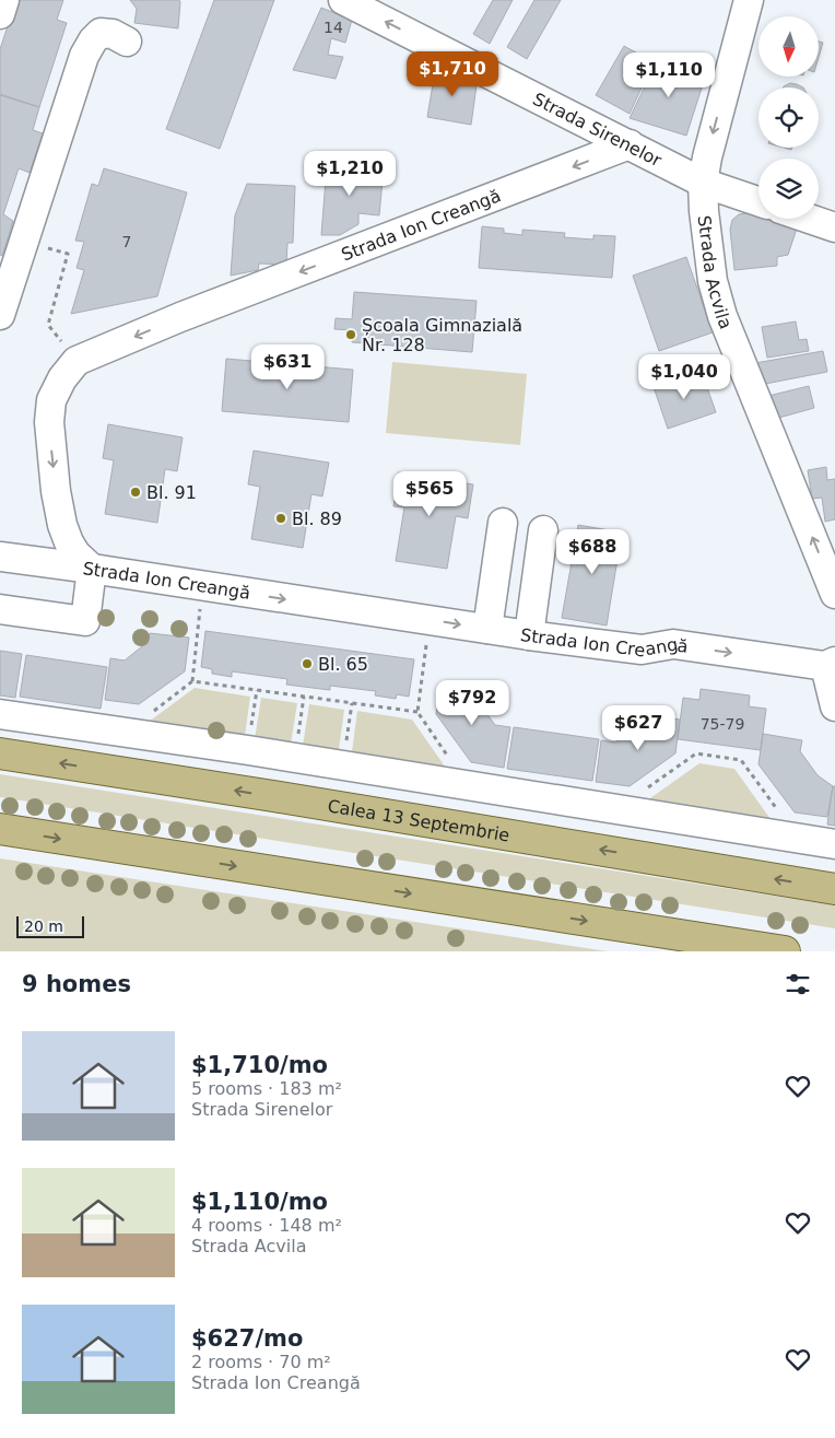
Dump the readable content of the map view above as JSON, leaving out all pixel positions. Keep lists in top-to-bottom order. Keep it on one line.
{"streets":{"main road":["Calea 13 Septembrie"],"street":["Strada Sirenelor","Strada Ion Creangă","Strada Acvila"]},"crossings":[["Strada Sirenelor","Strada Ion Creangă"],["Strada Sirenelor","Strada Acvila"]],"one_way":["Strada Sirenelor"],"places":["Școala Gimnazială Nr. 128","Bl. 91","Bl. 89","Bl. 65"],"house_numbers":["14","7","75-79"],"scale_bar":"20 m","north":"bottom","page":{"price":["$1,710","$1,110","$1,210","$631","$1,040","$565","$688","$792","$627"],"scale":"20 m","heading":"9 homes","list":[{"name":"$1,710/mo","note":"5 rooms · 183 m² · Strada Sirenelor"},{"name":"$1,110/mo","note":"4 rooms · 148 m² · Strada Acvila"},{"name":"$627/mo","note":"2 rooms · 70 m² · Strada Ion Creangă"}]}}
